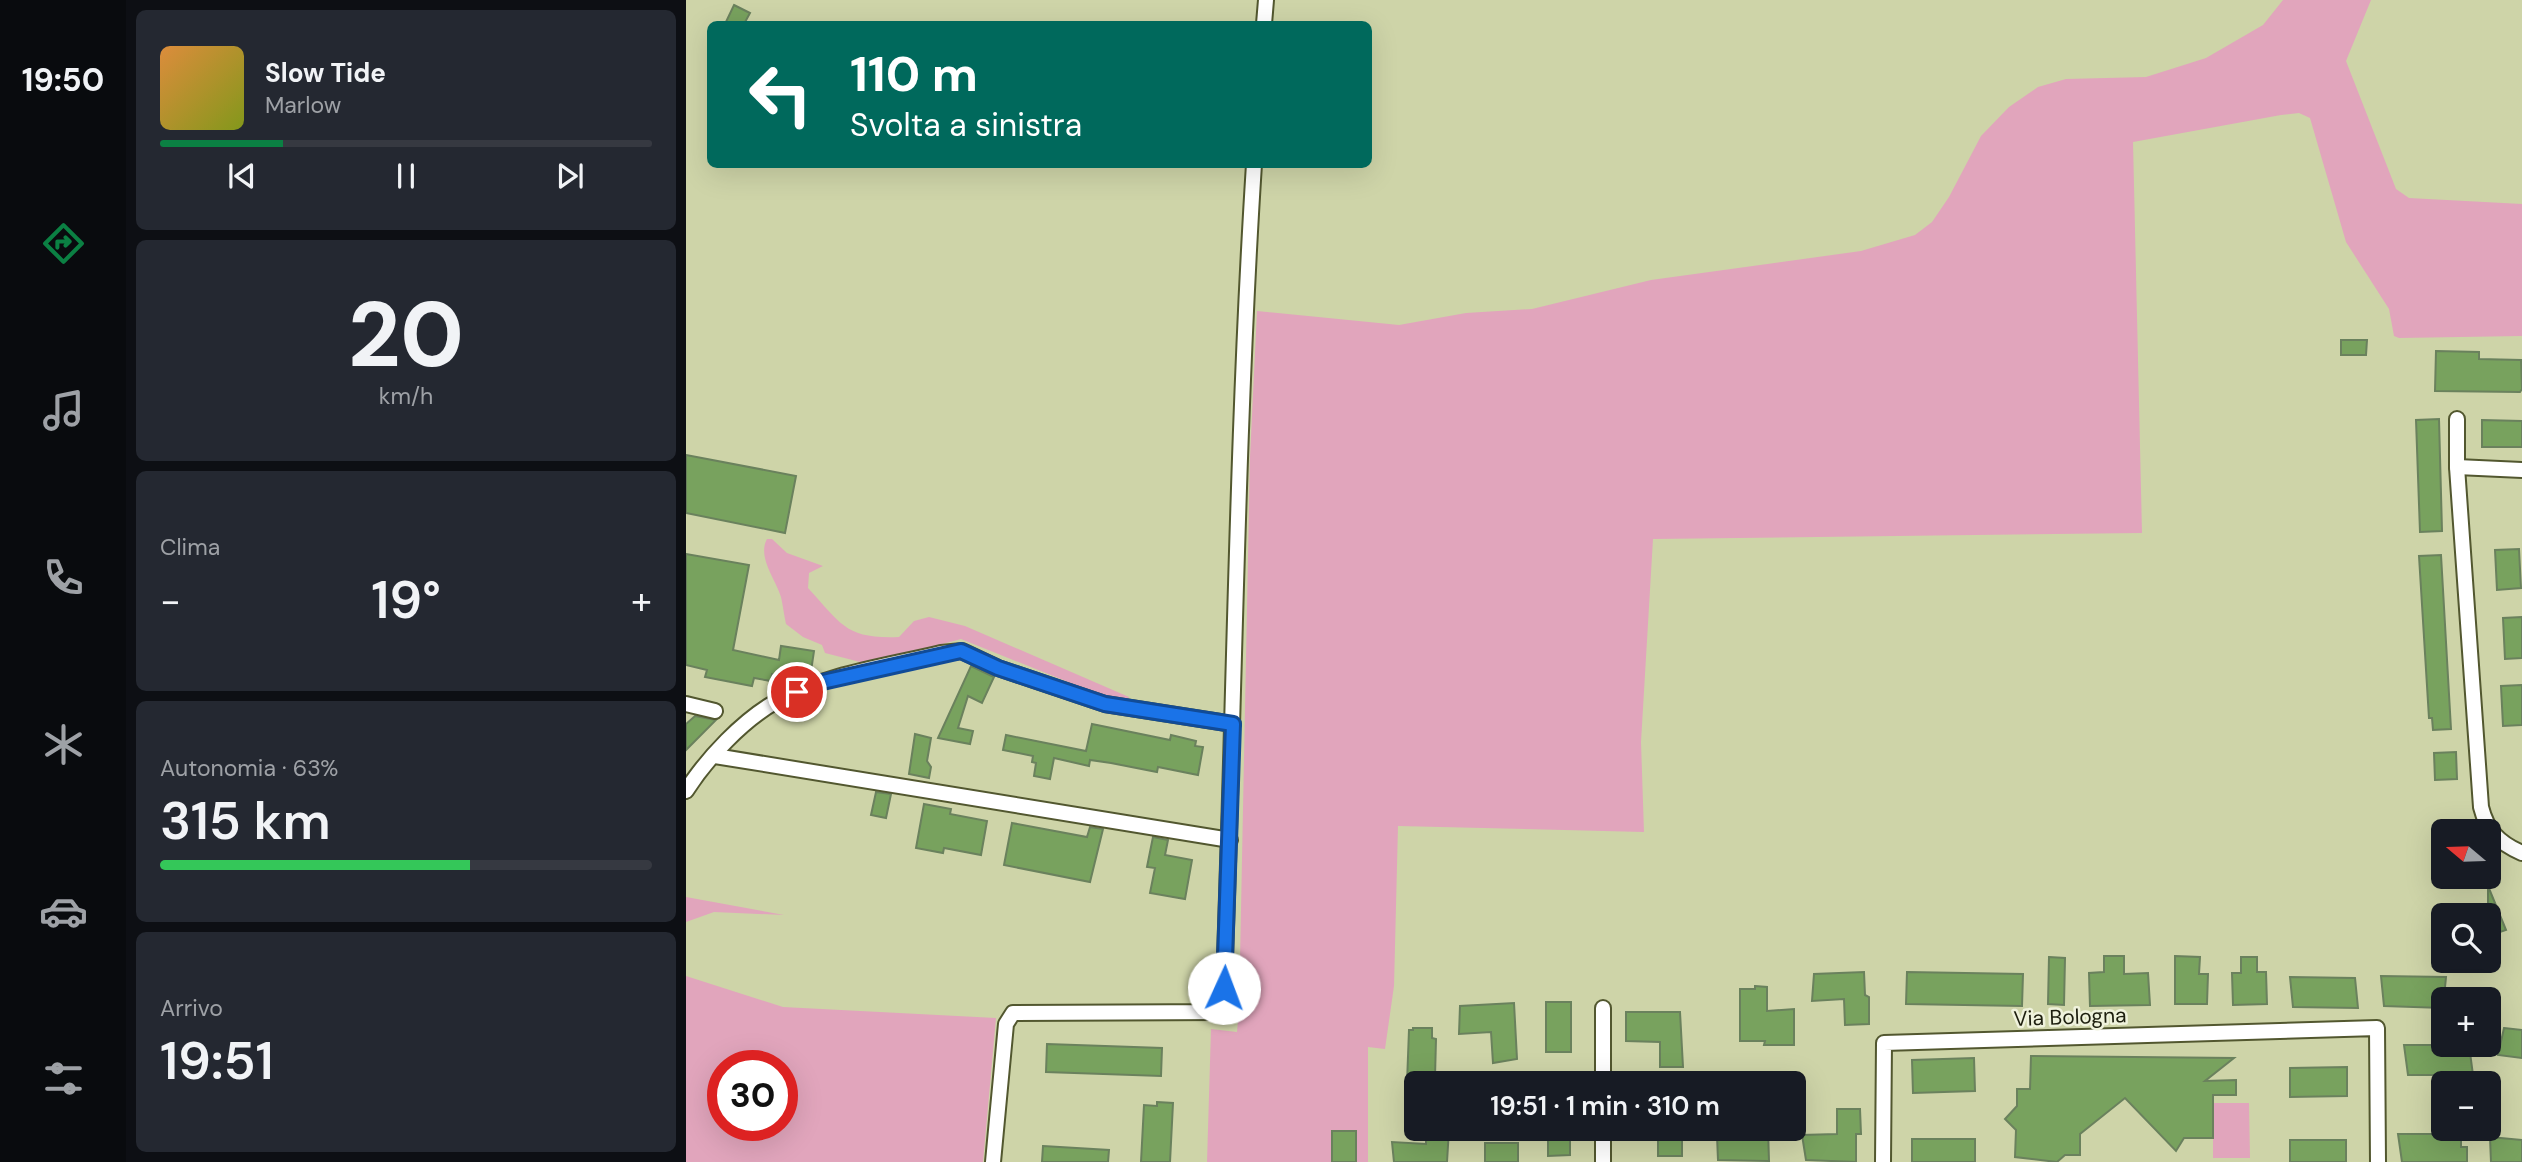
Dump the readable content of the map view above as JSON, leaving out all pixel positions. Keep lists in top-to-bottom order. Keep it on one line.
{"streets":{"street":["Via Bologna"]},"north":"left","page":{"tabs":"19:50","turn":["110 m","Svolta a sinistra"],"song":["Slow Tide","Marlow"],"tile":[["20","km/h"],"Clima",["Autonomia · 63%","315 km"],["Arrivo","19:51"]],"heat":["−","19°","+"],"map_buttons":["+","−"],"limit":"30","trip":"19:51 · 1 min · 310 m"}}
